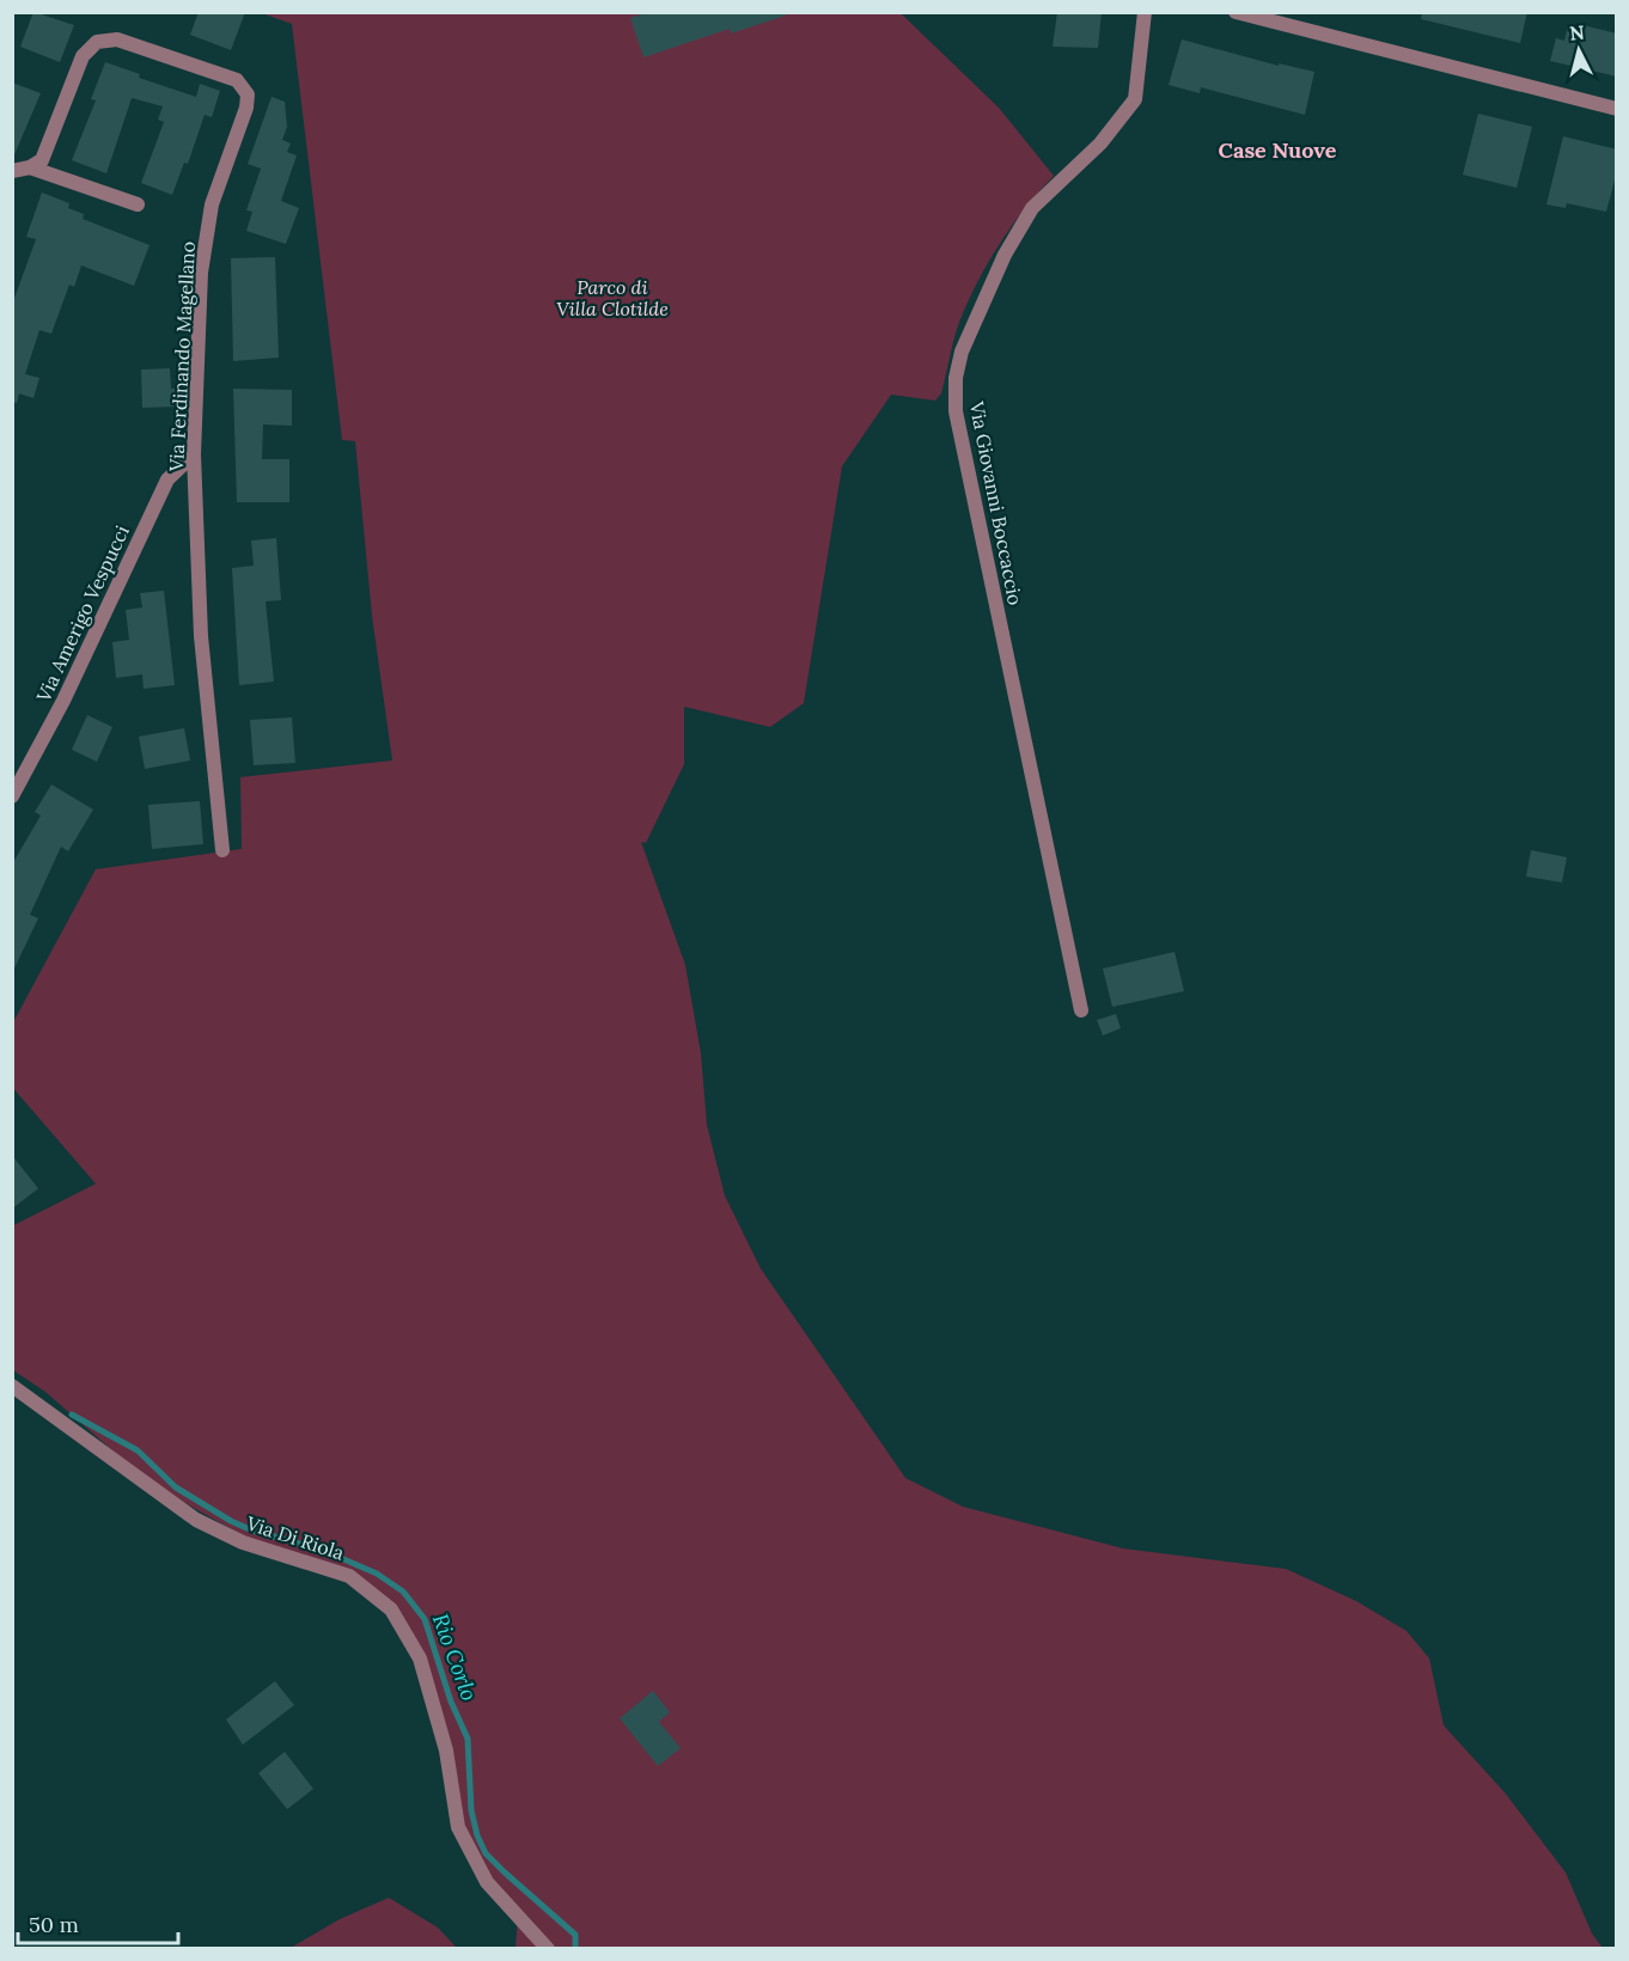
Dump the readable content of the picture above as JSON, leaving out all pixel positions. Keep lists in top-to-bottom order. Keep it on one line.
{"streets":{"street":["Via Ferdinando Magellano","Via Giovanni Boccaccio","Via Amerigo Vespucci","Via Di Riola"]},"crossings":[["Via Ferdinando Magellano","Via Amerigo Vespucci"]],"districts":["Case Nuove"],"water":["Rio Corlo"],"parks":["Parco di Villa Clotilde"],"scale_bar":"50 m","north":"top"}
